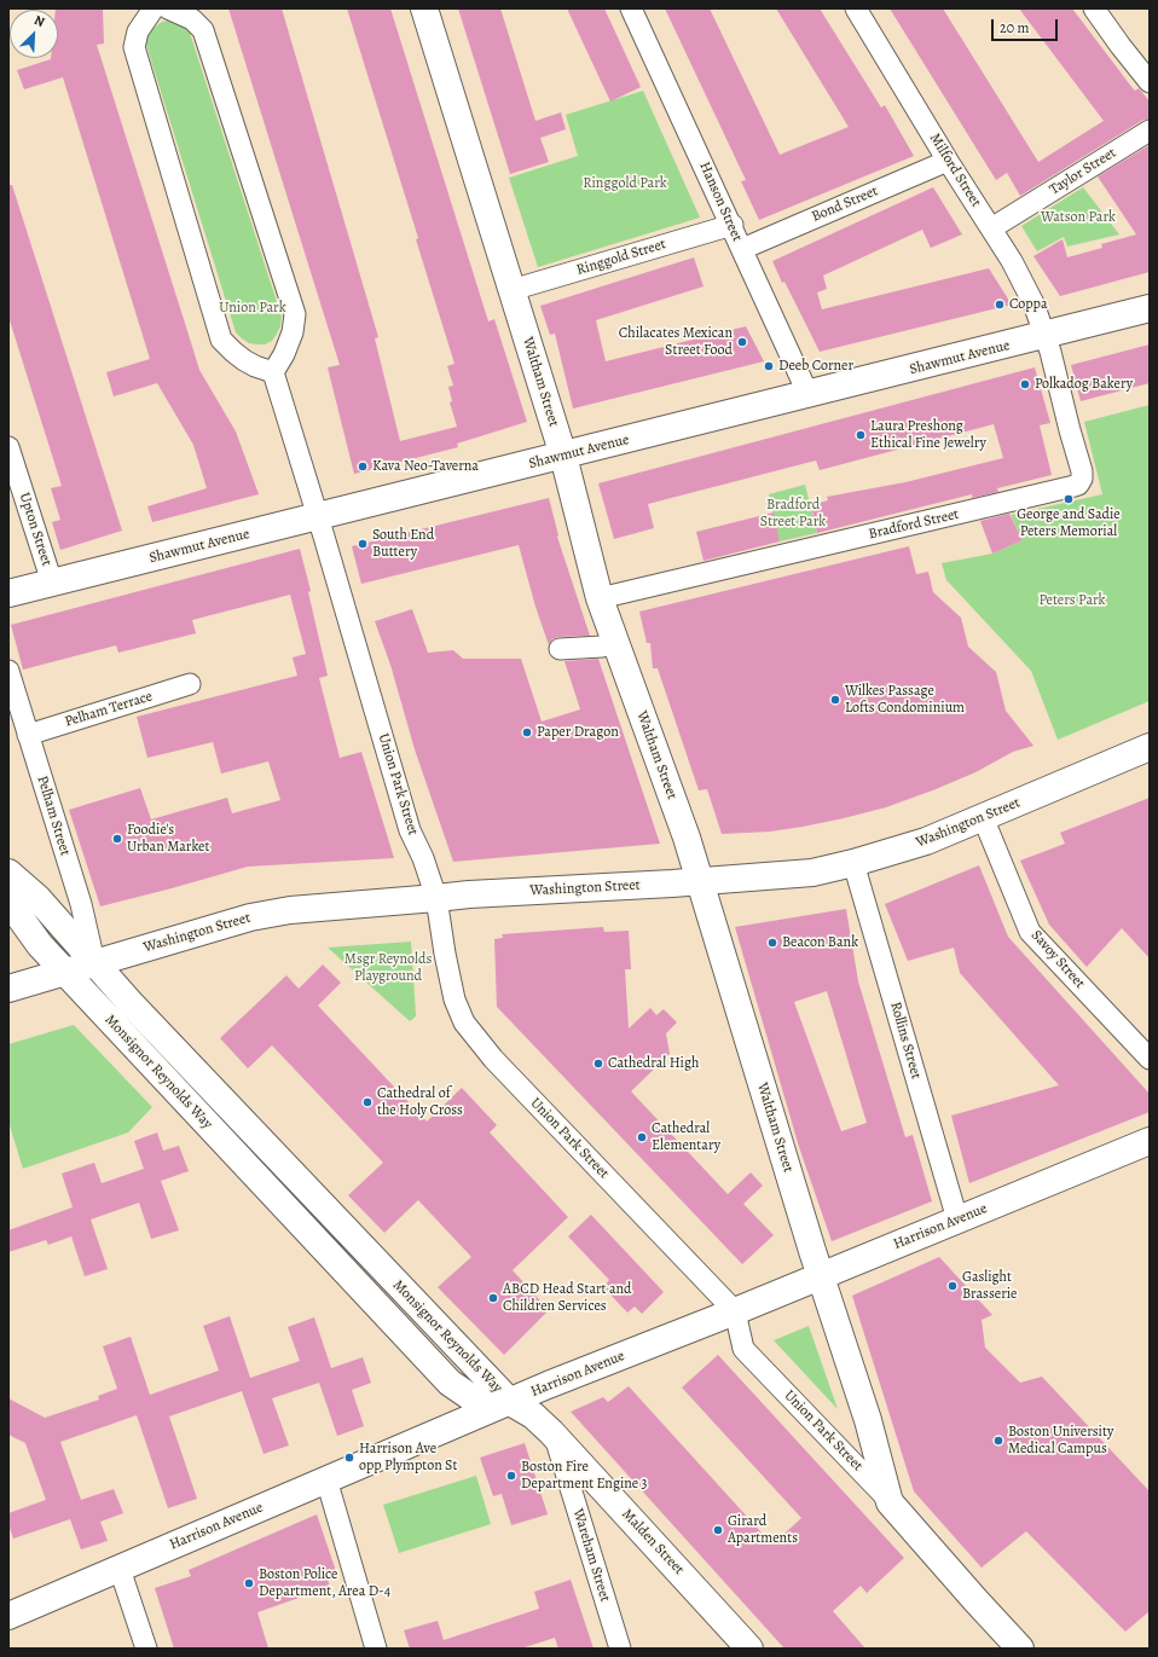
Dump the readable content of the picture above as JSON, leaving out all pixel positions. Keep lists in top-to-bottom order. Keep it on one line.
{"streets":{"main road":["Shawmut Avenue","Waltham Street","Union Park Street","Washington Street","Monsignor Reynolds Way","Harrison Avenue","Malden Street"],"street":["Milford Street","Taylor Street","Hanson Street","Bond Street","Ringgold Street","Bradford Street","Upton Street","Pelham Terrace","Pelham Street","Savoy Street","Rollins Street","Wareham Street"]},"crossings":[["Milford Street","Taylor Street"],["Milford Street","Bond Street"],["Milford Street","Shawmut Avenue"],["Milford Street","Bradford Street"],["Hanson Street","Bond Street"],["Hanson Street","Ringgold Street"],["Hanson Street","Shawmut Avenue"],["Ringgold Street","Waltham Street"],["Shawmut Avenue","Waltham Street"],["Shawmut Avenue","Bradford Street"],["Shawmut Avenue","Upton Street"],["Shawmut Avenue","Union Park Street"],["Waltham Street","Bradford Street"],["Waltham Street","Union Park Street"],["Waltham Street","Washington Street"],["Waltham Street","Harrison Avenue"],["Pelham Terrace","Pelham Street"],["Union Park Street","Washington Street"],["Union Park Street","Harrison Avenue"],["Pelham Street","Washington Street"],["Pelham Street","Monsignor Reynolds Way"],["Washington Street","Savoy Street"],["Washington Street","Rollins Street"],["Washington Street","Monsignor Reynolds Way"],["Rollins Street","Harrison Avenue"],["Monsignor Reynolds Way","Harrison Avenue"],["Monsignor Reynolds Way","Malden Street"],["Harrison Avenue","Malden Street"],["Malden Street","Wareham Street"]],"parks":["Ringgold Park","Watson Park","Union Park","Bradford Street Park","Peters Park","Msgr Reynolds Playground"],"places":["Coppa","Chilacates Mexican Street Food","Deeb Corner","Polkadog Bakery","Laura Preshong Ethical Fine Jewelry","Kava Neo-Taverna","George and Sadie Peters Memorial","South End Buttery","Wilkes Passage Lofts Condominium","Paper Dragon","Foodie's Urban Market","Beacon Bank","Cathedral High","Cathedral of the Holy Cross","Cathedral Elementary","Gaslight Brasserie","ABCD Head Start and Children Services","Boston University Medical Campus","Harrison Ave opp Plympton St","Boston Fire Department Engine 3","Girard Apartments","Boston Police Department, Area D-4"],"scale_bar":"20 m","north":"top right"}
